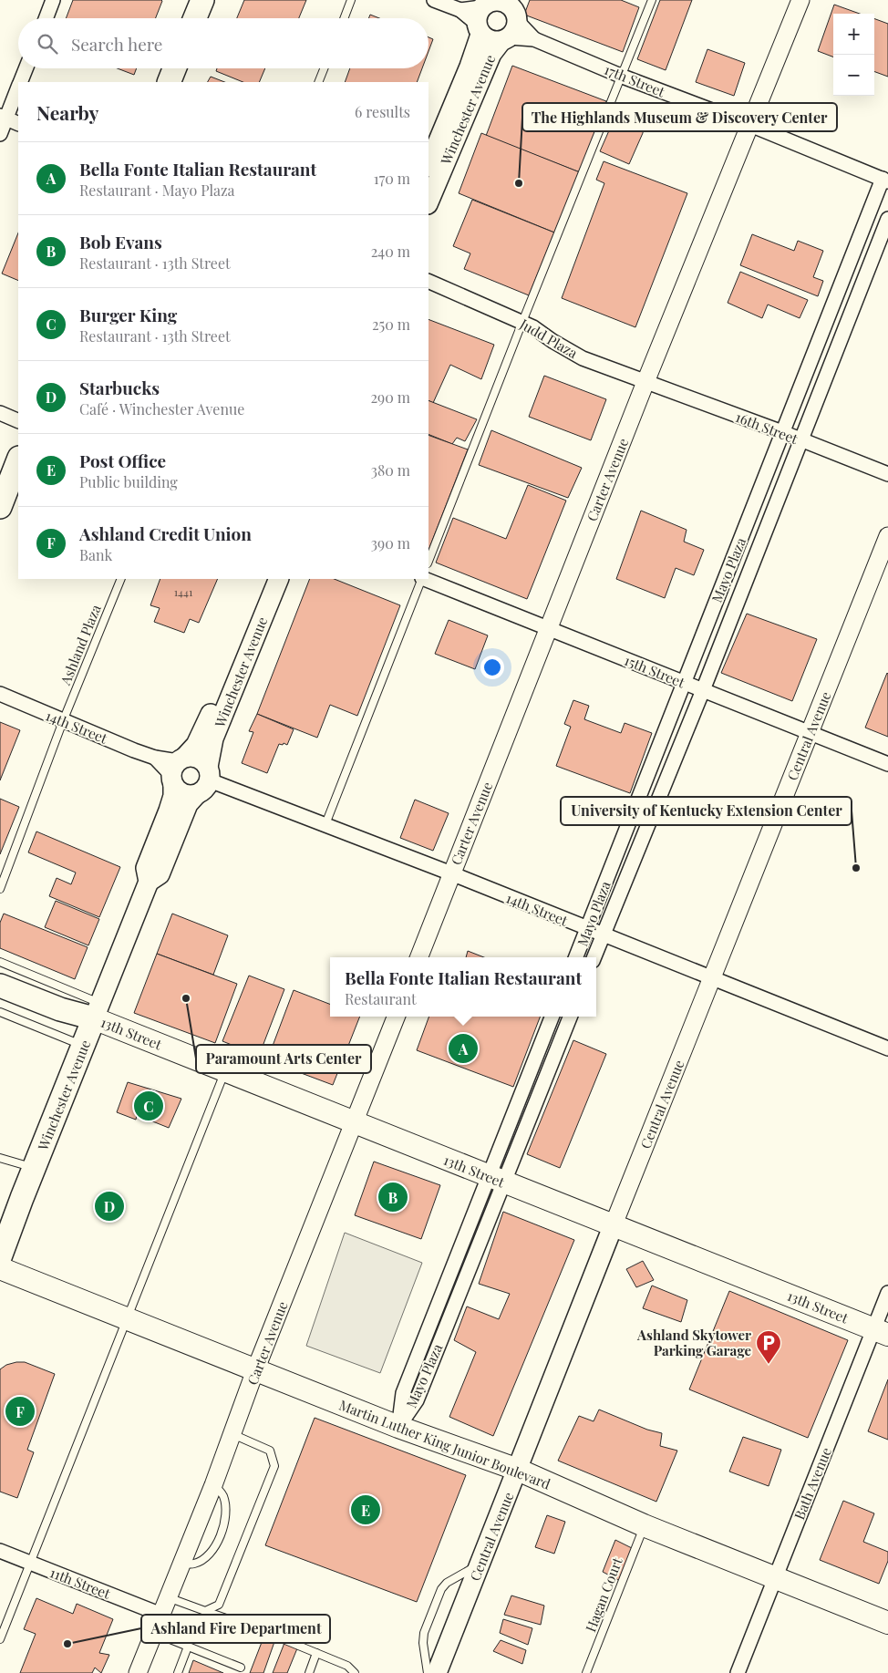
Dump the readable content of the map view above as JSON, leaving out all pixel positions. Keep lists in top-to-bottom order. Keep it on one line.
{"streets":{"highway":["Winchester Avenue","13th Street"],"main road":["Central Avenue","Martin Luther King Junior Boulevard"],"street":["17th Street","Judd Plaza","16th Street","Carter Avenue","Mayo Plaza","15th Street","14th Street","Bath Avenue","11th Street"],"lane":["Ashland Plaza","Hagan Court"]},"crossings":[["17th Street","Winchester Avenue"],["17th Street","Carter Avenue"],["17th Street","Mayo Plaza"],["Winchester Avenue","14th Street"],["Winchester Avenue","13th Street"],["Judd Plaza","16th Street"],["Judd Plaza","Carter Avenue"],["16th Street","Carter Avenue"],["16th Street","Mayo Plaza"],["Carter Avenue","15th Street"],["Carter Avenue","14th Street"],["Carter Avenue","13th Street"],["Carter Avenue","Martin Luther King Junior Boulevard"],["Carter Avenue","11th Street"],["Mayo Plaza","15th Street"],["Mayo Plaza","14th Street"],["Mayo Plaza","13th Street"],["Mayo Plaza","Martin Luther King Junior Boulevard"],["Ashland Plaza","14th Street"],["15th Street","Central Avenue"],["14th Street","Central Avenue"],["Central Avenue","13th Street"],["Central Avenue","Martin Luther King Junior Boulevard"],["13th Street","Bath Avenue"],["Martin Luther King Junior Boulevard","Bath Avenue"],["Martin Luther King Junior Boulevard","Hagan Court"]],"places":{"other":["The Highlands Museum & Discovery Center","University of Kentucky Extension Center","Paramount Arts Center","Ashland Fire Department"],"parking":["Ashland Skytower Parking Garage"]},"house_numbers":["1441"],"page":{"map_buttons":["+","−"],"search":"Search here","heading":["Nearby","6 results"],"list":[{"mark":"A","name":"Bella Fonte Italian Restaurant","note":"Restaurant · Mayo Plaza","value":"170 m"},{"mark":"B","name":"Bob Evans","note":"Restaurant · 13th Street","value":"240 m"},{"mark":"C","name":"Burger King","note":"Restaurant · 13th Street","value":"250 m"},{"mark":"D","name":"Starbucks","note":"Café · Winchester Avenue","value":"290 m"},{"mark":"E","name":"Post Office","note":"Public building","value":"380 m"},{"mark":"F","name":"Ashland Credit Union","note":"Bank","value":"390 m"}],"popup":["Bella Fonte Italian Restaurant","Restaurant"],"pins":["A","C","B","D","F","E"]}}
